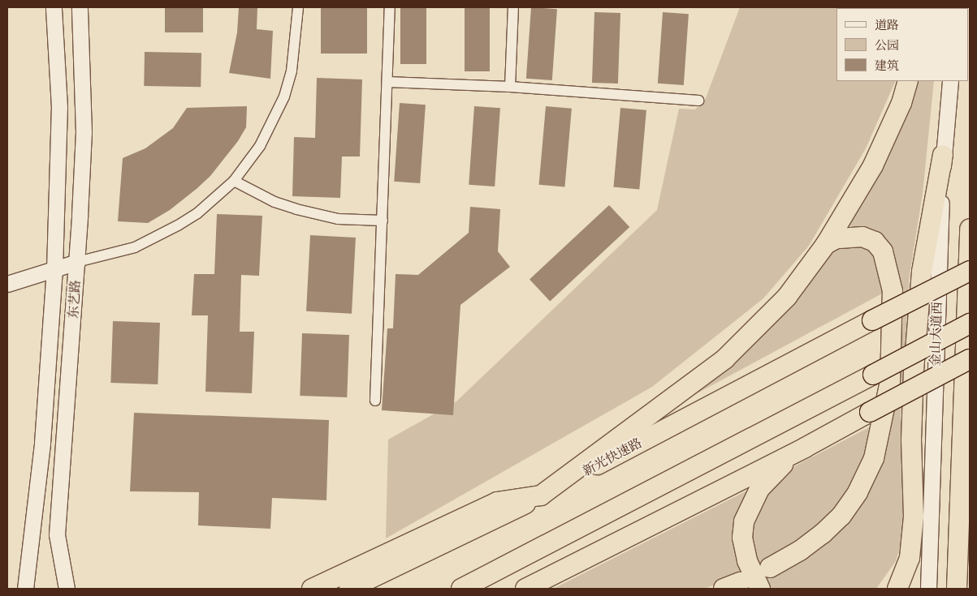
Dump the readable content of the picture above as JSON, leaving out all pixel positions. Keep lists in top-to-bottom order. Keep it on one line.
{"streets":{"highway":["新光快速路"],"street":["东艺路","金山大道西"]},"legend":["道路","公园","建筑"]}
